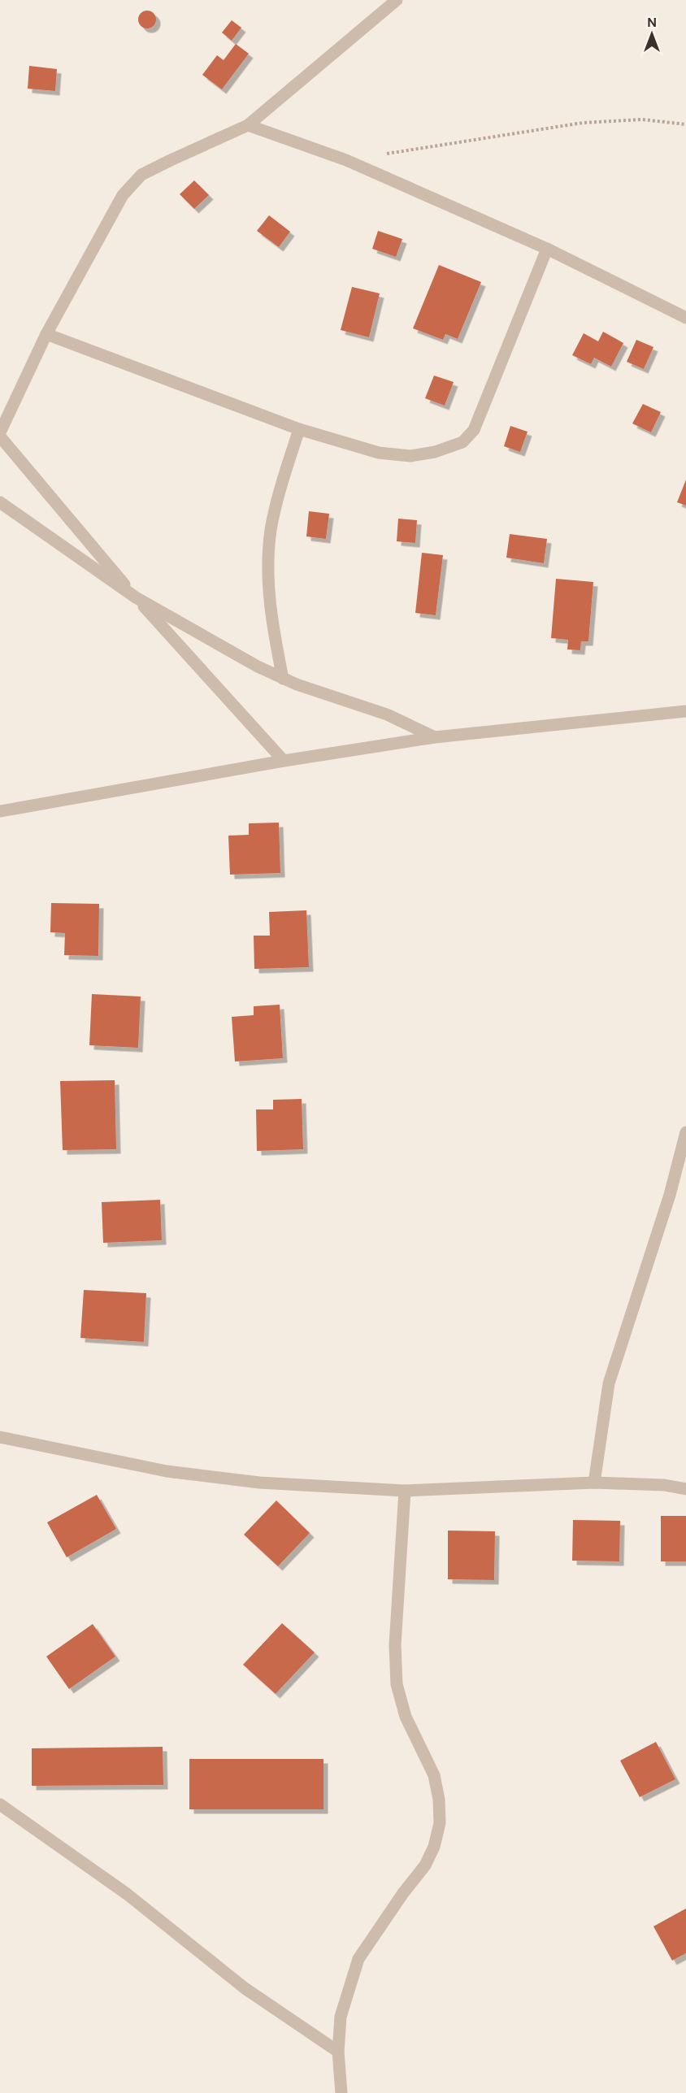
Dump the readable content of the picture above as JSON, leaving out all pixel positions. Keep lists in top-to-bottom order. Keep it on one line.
{"north":"top"}
